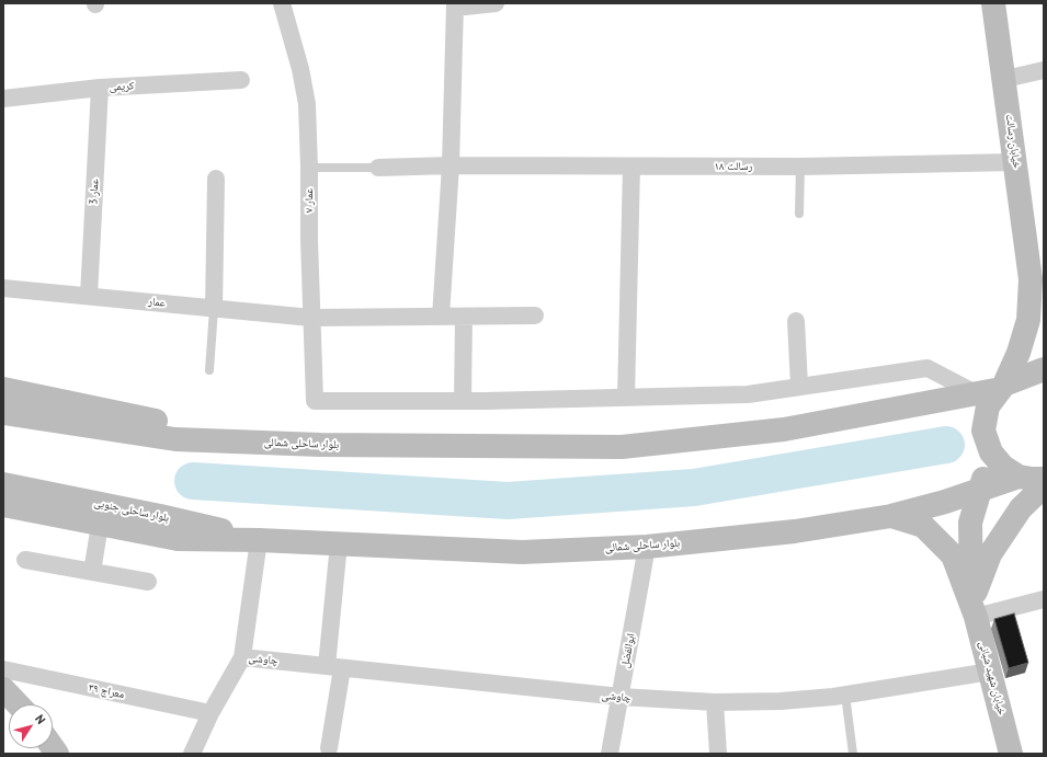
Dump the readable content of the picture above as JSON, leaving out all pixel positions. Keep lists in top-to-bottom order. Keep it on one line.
{"streets":{"main road":["خیابان رسالت","بلوار ساحلی شمالی","بلوار ساحلی جنوبی","خیابان شهید شبانی"],"street":["کریمی","رسالت ۱۸","عمار 3","عمار ۷","عمار","ابوالفضل","چاوشی","معراج ۳۹"]},"crossings":[["کریمی","عمار 3"],["خیابان رسالت","رسالت ۱۸"],["خیابان رسالت","بلوار ساحلی شمالی"],["خیابان رسالت","خیابان شهید شبانی"],["عمار 3","عمار"],["عمار ۷","عمار"],["بلوار ساحلی شمالی","بلوار ساحلی جنوبی"],["بلوار ساحلی شمالی","ابوالفضل"],["بلوار ساحلی شمالی","خیابان شهید شبانی"],["ابوالفضل","چاوشی"],["چاوشی","خیابان شهید شبانی"]],"north":"top right"}
